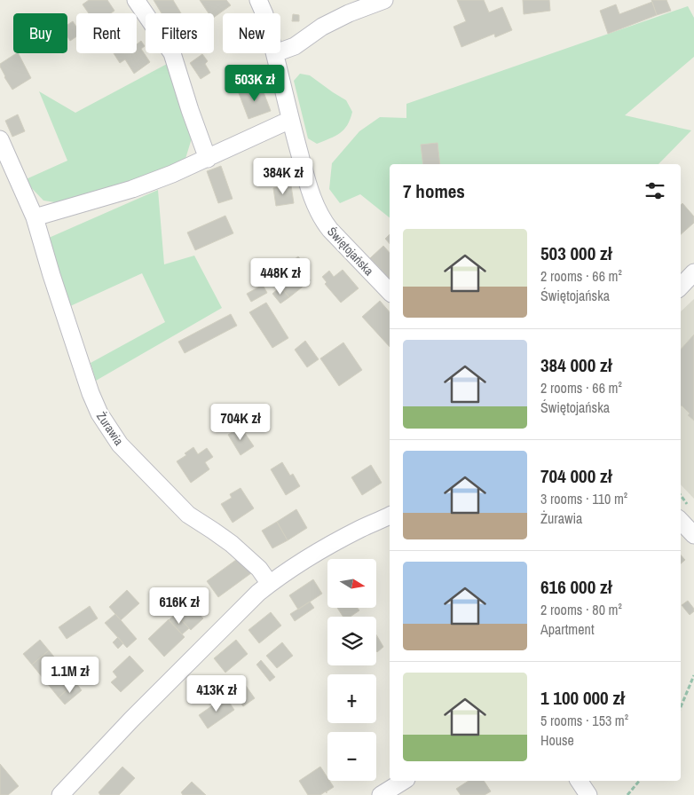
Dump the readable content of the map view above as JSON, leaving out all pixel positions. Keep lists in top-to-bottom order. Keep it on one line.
{"streets":{"street":["Świętojańska","Żurawia"]},"north":"right","page":{"chip":["Buy","Rent","Filters","New"],"price":["503K zł","384K zł","448K zł","704K zł","616K zł","1.1M zł","413K zł"],"heading":"7 homes","list":[{"name":"503 000 zł","note":"2 rooms · 66 m² · Świętojańska"},{"name":"384 000 zł","note":"2 rooms · 66 m² · Świętojańska"},{"name":"704 000 zł","note":"3 rooms · 110 m² · Żurawia"},{"name":"616 000 zł","note":"2 rooms · 80 m² · Apartment"},{"name":"1 100 000 zł","note":"5 rooms · 153 m² · House"}],"map_buttons":["+","−"]}}
